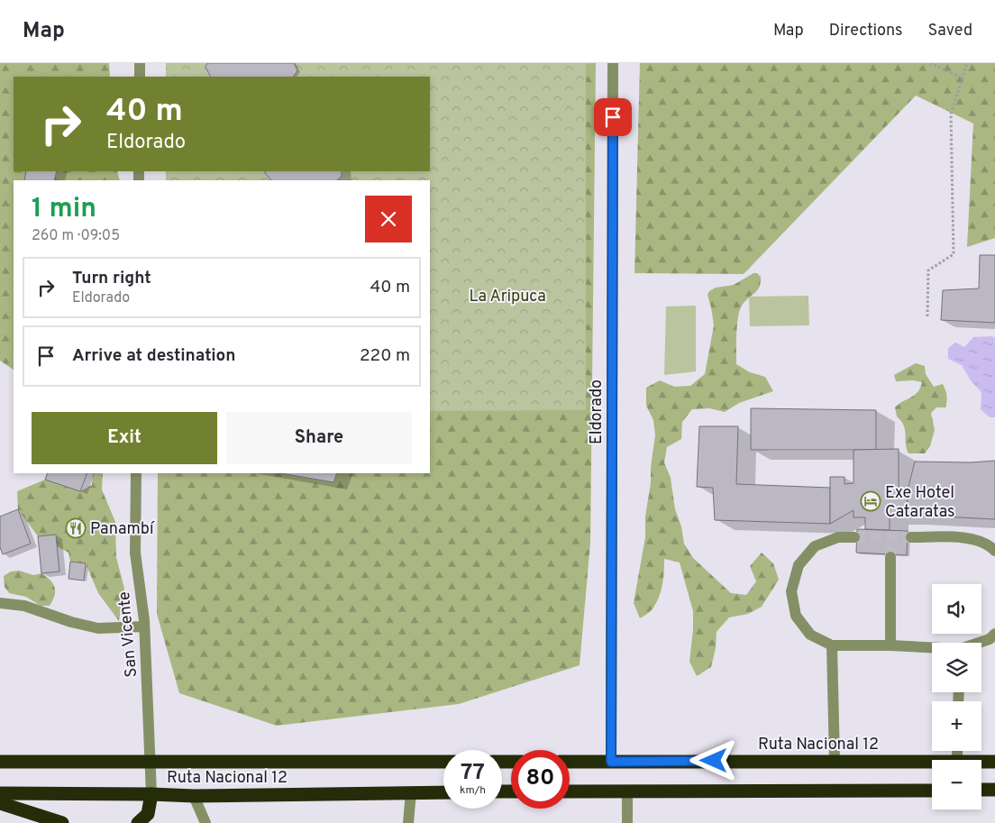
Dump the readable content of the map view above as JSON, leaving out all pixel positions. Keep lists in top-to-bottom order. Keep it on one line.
{"streets":{"highway":["Ruta Nacional 12"],"street":["Eldorado","San Vicente"]},"crossings":[["Eldorado","Ruta Nacional 12"],["San Vicente","Ruta Nacional 12"]],"parks":["La Aripuca"],"places":{"hotel":["Exe Hotel Cataratas"],"restaurant":["Panambí"]},"page":{"header":"Map","nav":["Map","Directions","Saved"],"turn":["40 m","Eldorado"],"heading":["1 min","260 m · 09:05"],"list":[{"name":"Turn right","note":"Eldorado","value":"40 m"},{"name":"Arrive at destination","value":"220 m"}],"buttons":["Exit","Share"],"map_buttons":["+","−"],"speed":"77 km/h","limit":"80"}}
